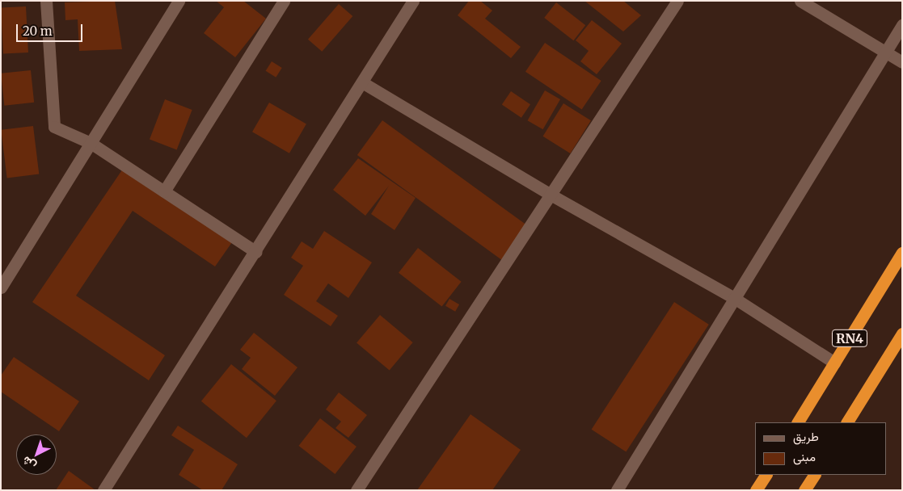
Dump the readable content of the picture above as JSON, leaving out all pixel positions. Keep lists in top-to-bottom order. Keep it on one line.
{"streets":{"highway":["RN4"]},"legend":["طريق","مبنى"],"scale_bar":"20 m","north":"bottom left"}
